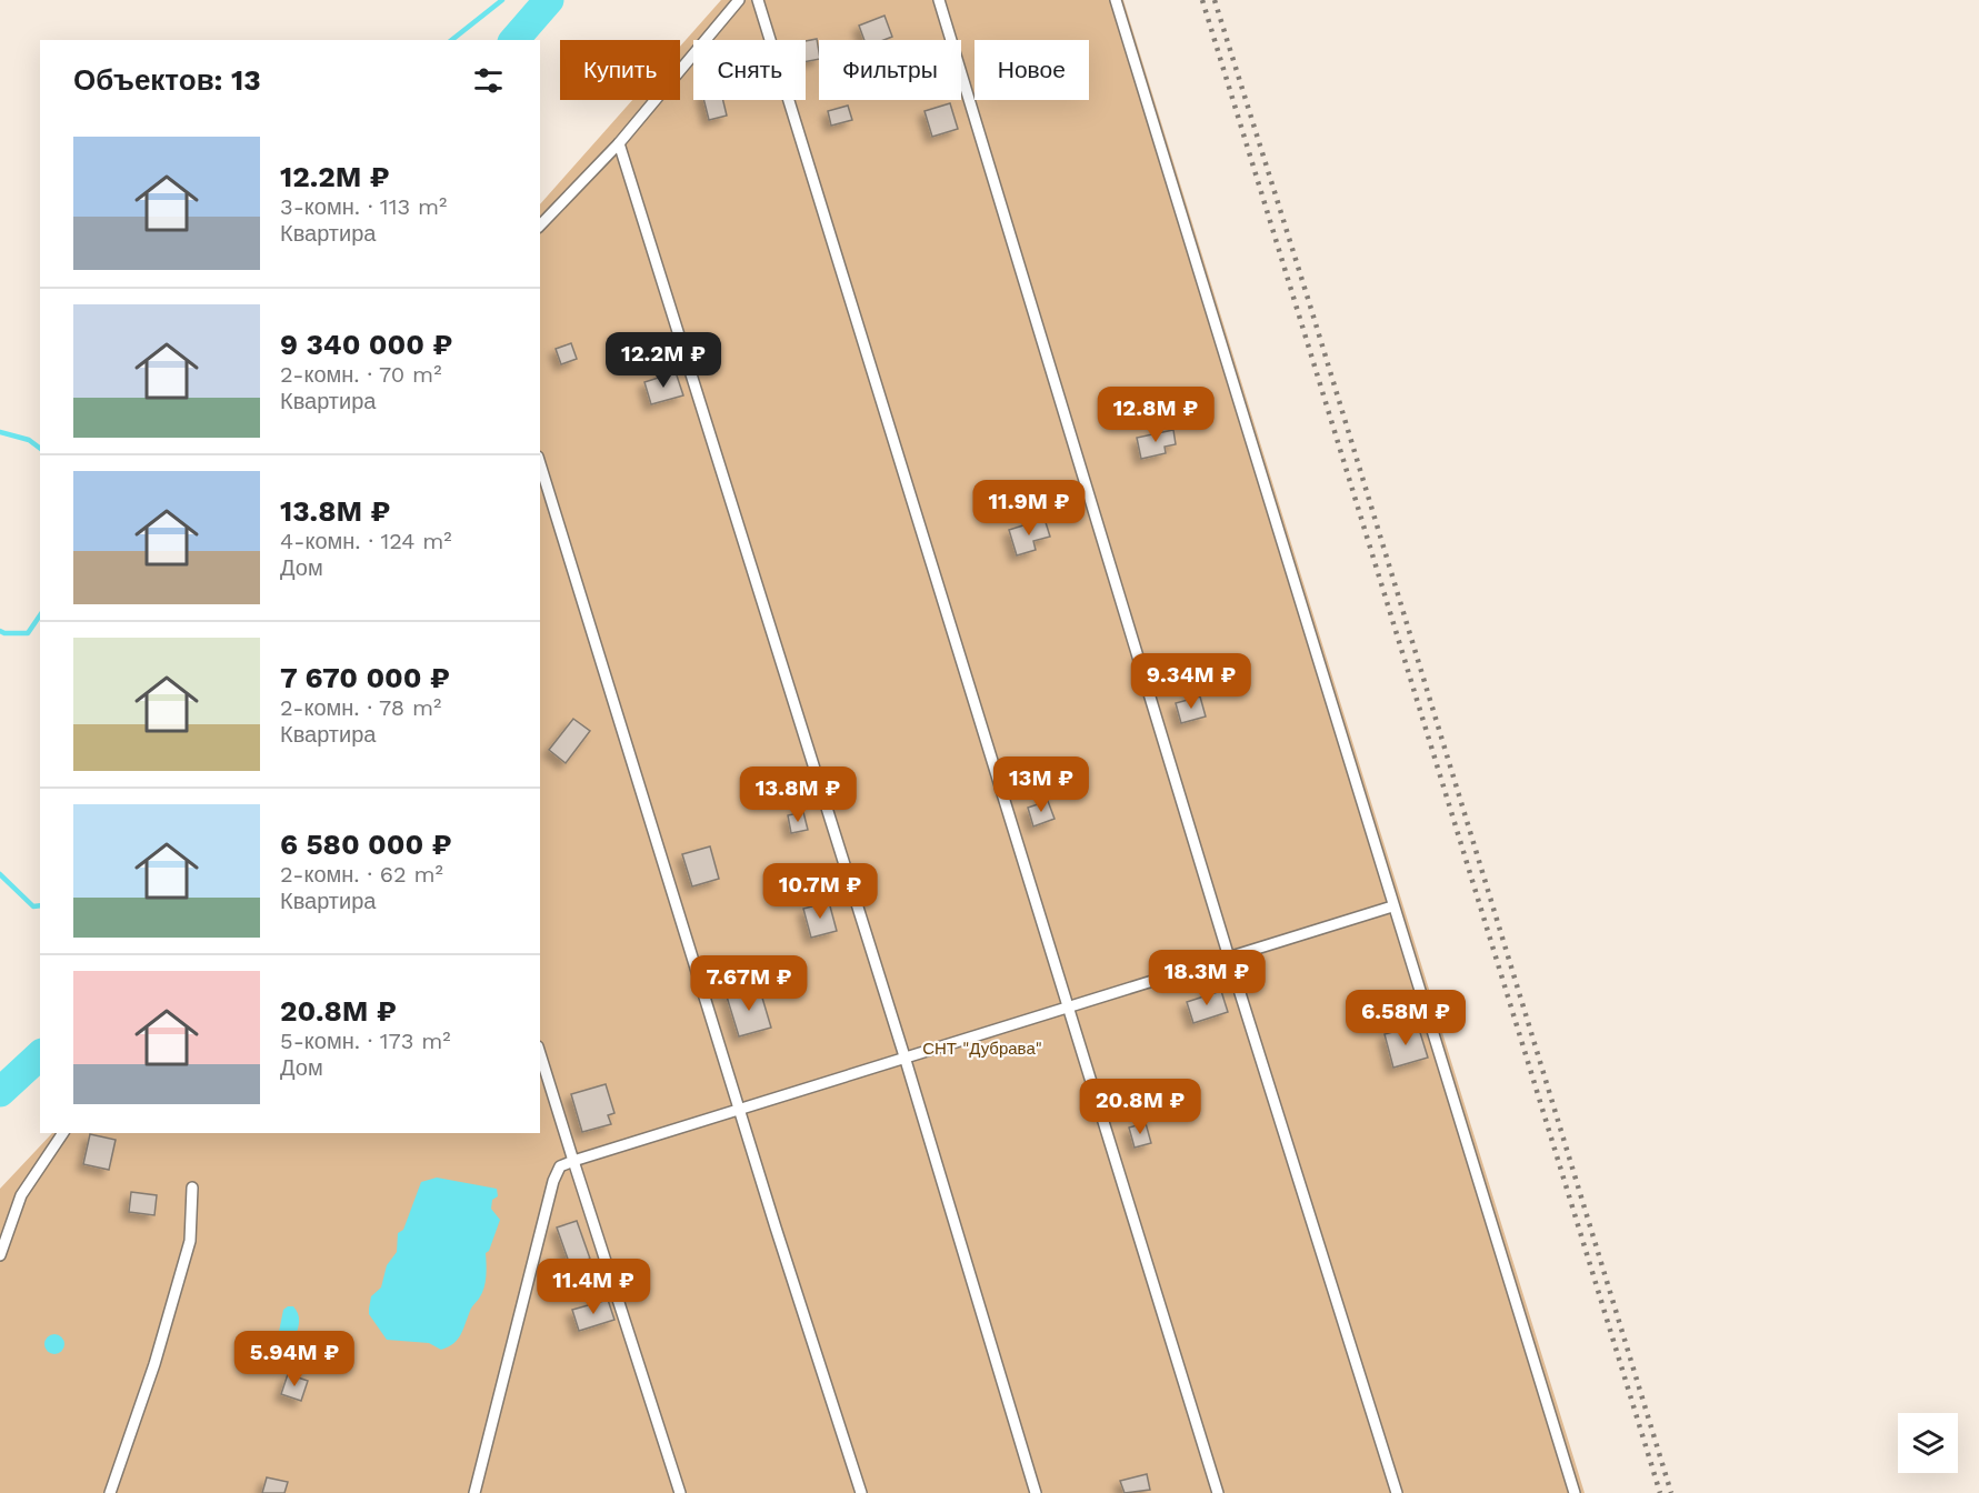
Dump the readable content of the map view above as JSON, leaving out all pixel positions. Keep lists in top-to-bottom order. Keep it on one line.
{"parks":["СНТ \"Дубрава\""],"page":{"chip":["Купить","Снять","Фильтры","Новое"],"heading":"Объектов: 13","list":[{"name":"12.2M ₽","note":"3-комн. · 113 m² · Квартира"},{"name":"9 340 000 ₽","note":"2-комн. · 70 m² · Квартира"},{"name":"13.8M ₽","note":"4-комн. · 124 m² · Дом"},{"name":"7 670 000 ₽","note":"2-комн. · 78 m² · Квартира"},{"name":"6 580 000 ₽","note":"2-комн. · 62 m² · Квартира"},{"name":"20.8M ₽","note":"5-комн. · 173 m² · Дом"}],"price":["12.2M ₽","12.8M ₽","11.9M ₽","9.34M ₽","13M ₽","13.8M ₽","10.7M ₽","18.3M ₽","7.67M ₽","6.58M ₽","20.8M ₽","11.4M ₽","5.94M ₽"]}}
